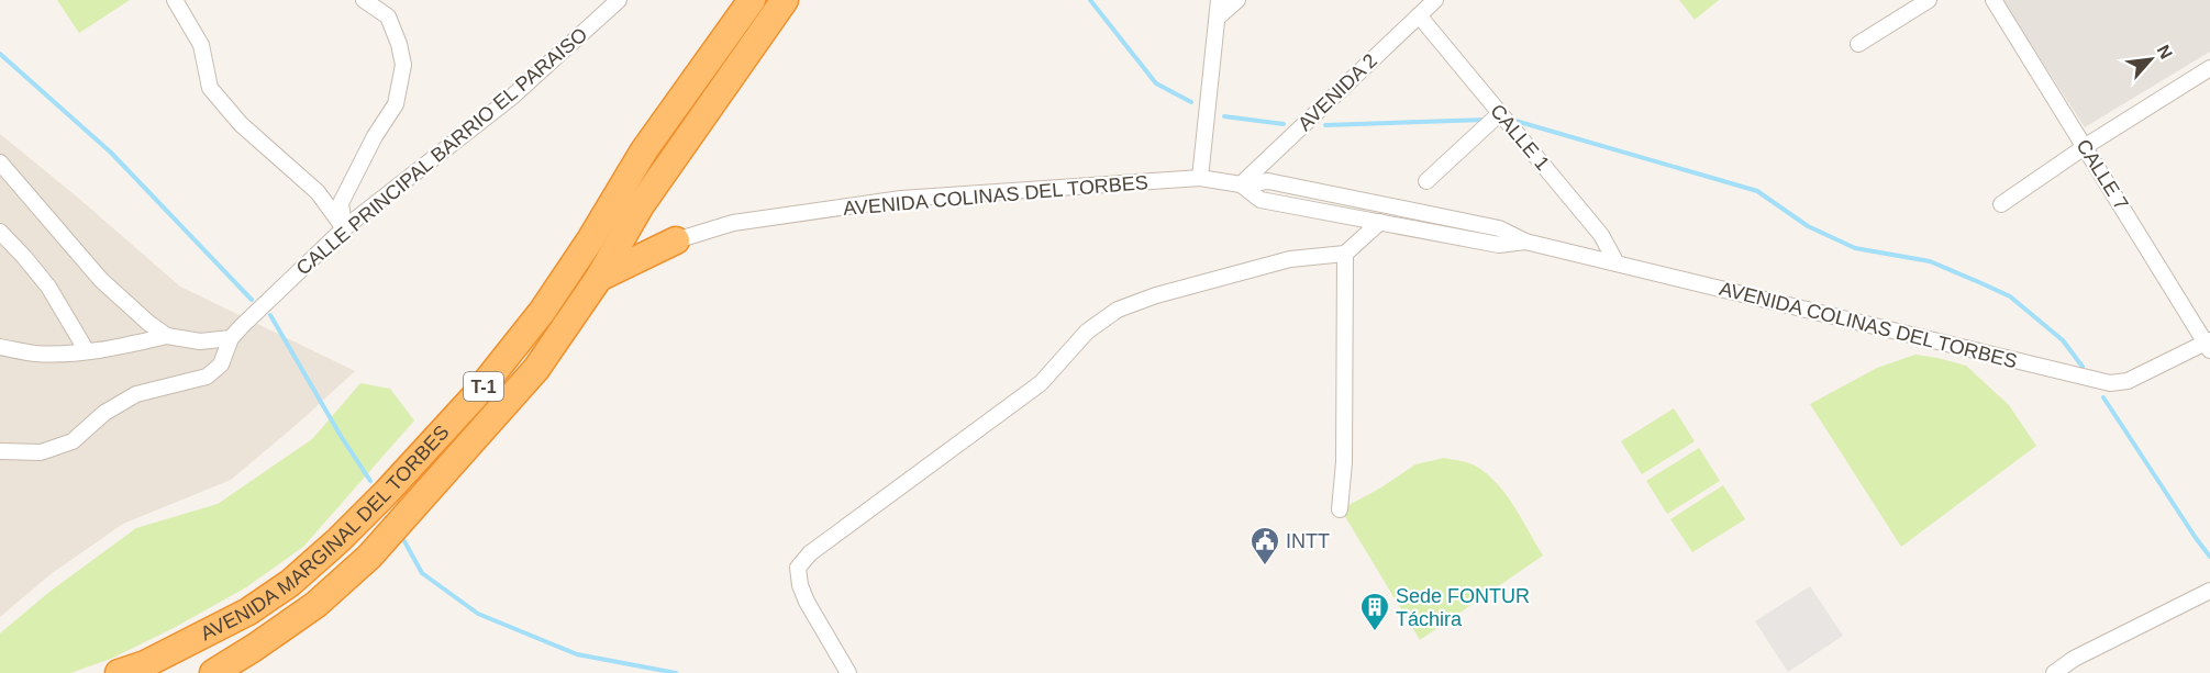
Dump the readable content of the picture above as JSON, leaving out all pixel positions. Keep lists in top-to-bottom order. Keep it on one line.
{"streets":{"highway":["T-1","AVENIDA MARGINAL DEL TORBES"],"street":["AVENIDA 2","CALLE 1","CALLE PRINCIPAL BARRIO EL PARAISO","CALLE 7","AVENIDA COLINAS DEL TORBES"]},"crossings":[["AVENIDA 2","CALLE 1"],["AVENIDA 2","AVENIDA COLINAS DEL TORBES"],["CALLE 1","AVENIDA COLINAS DEL TORBES"],["CALLE 7","AVENIDA COLINAS DEL TORBES"]],"places":{"public building":["INTT"],"building":["Sede FONTUR Táchira"]},"north":"top right"}
